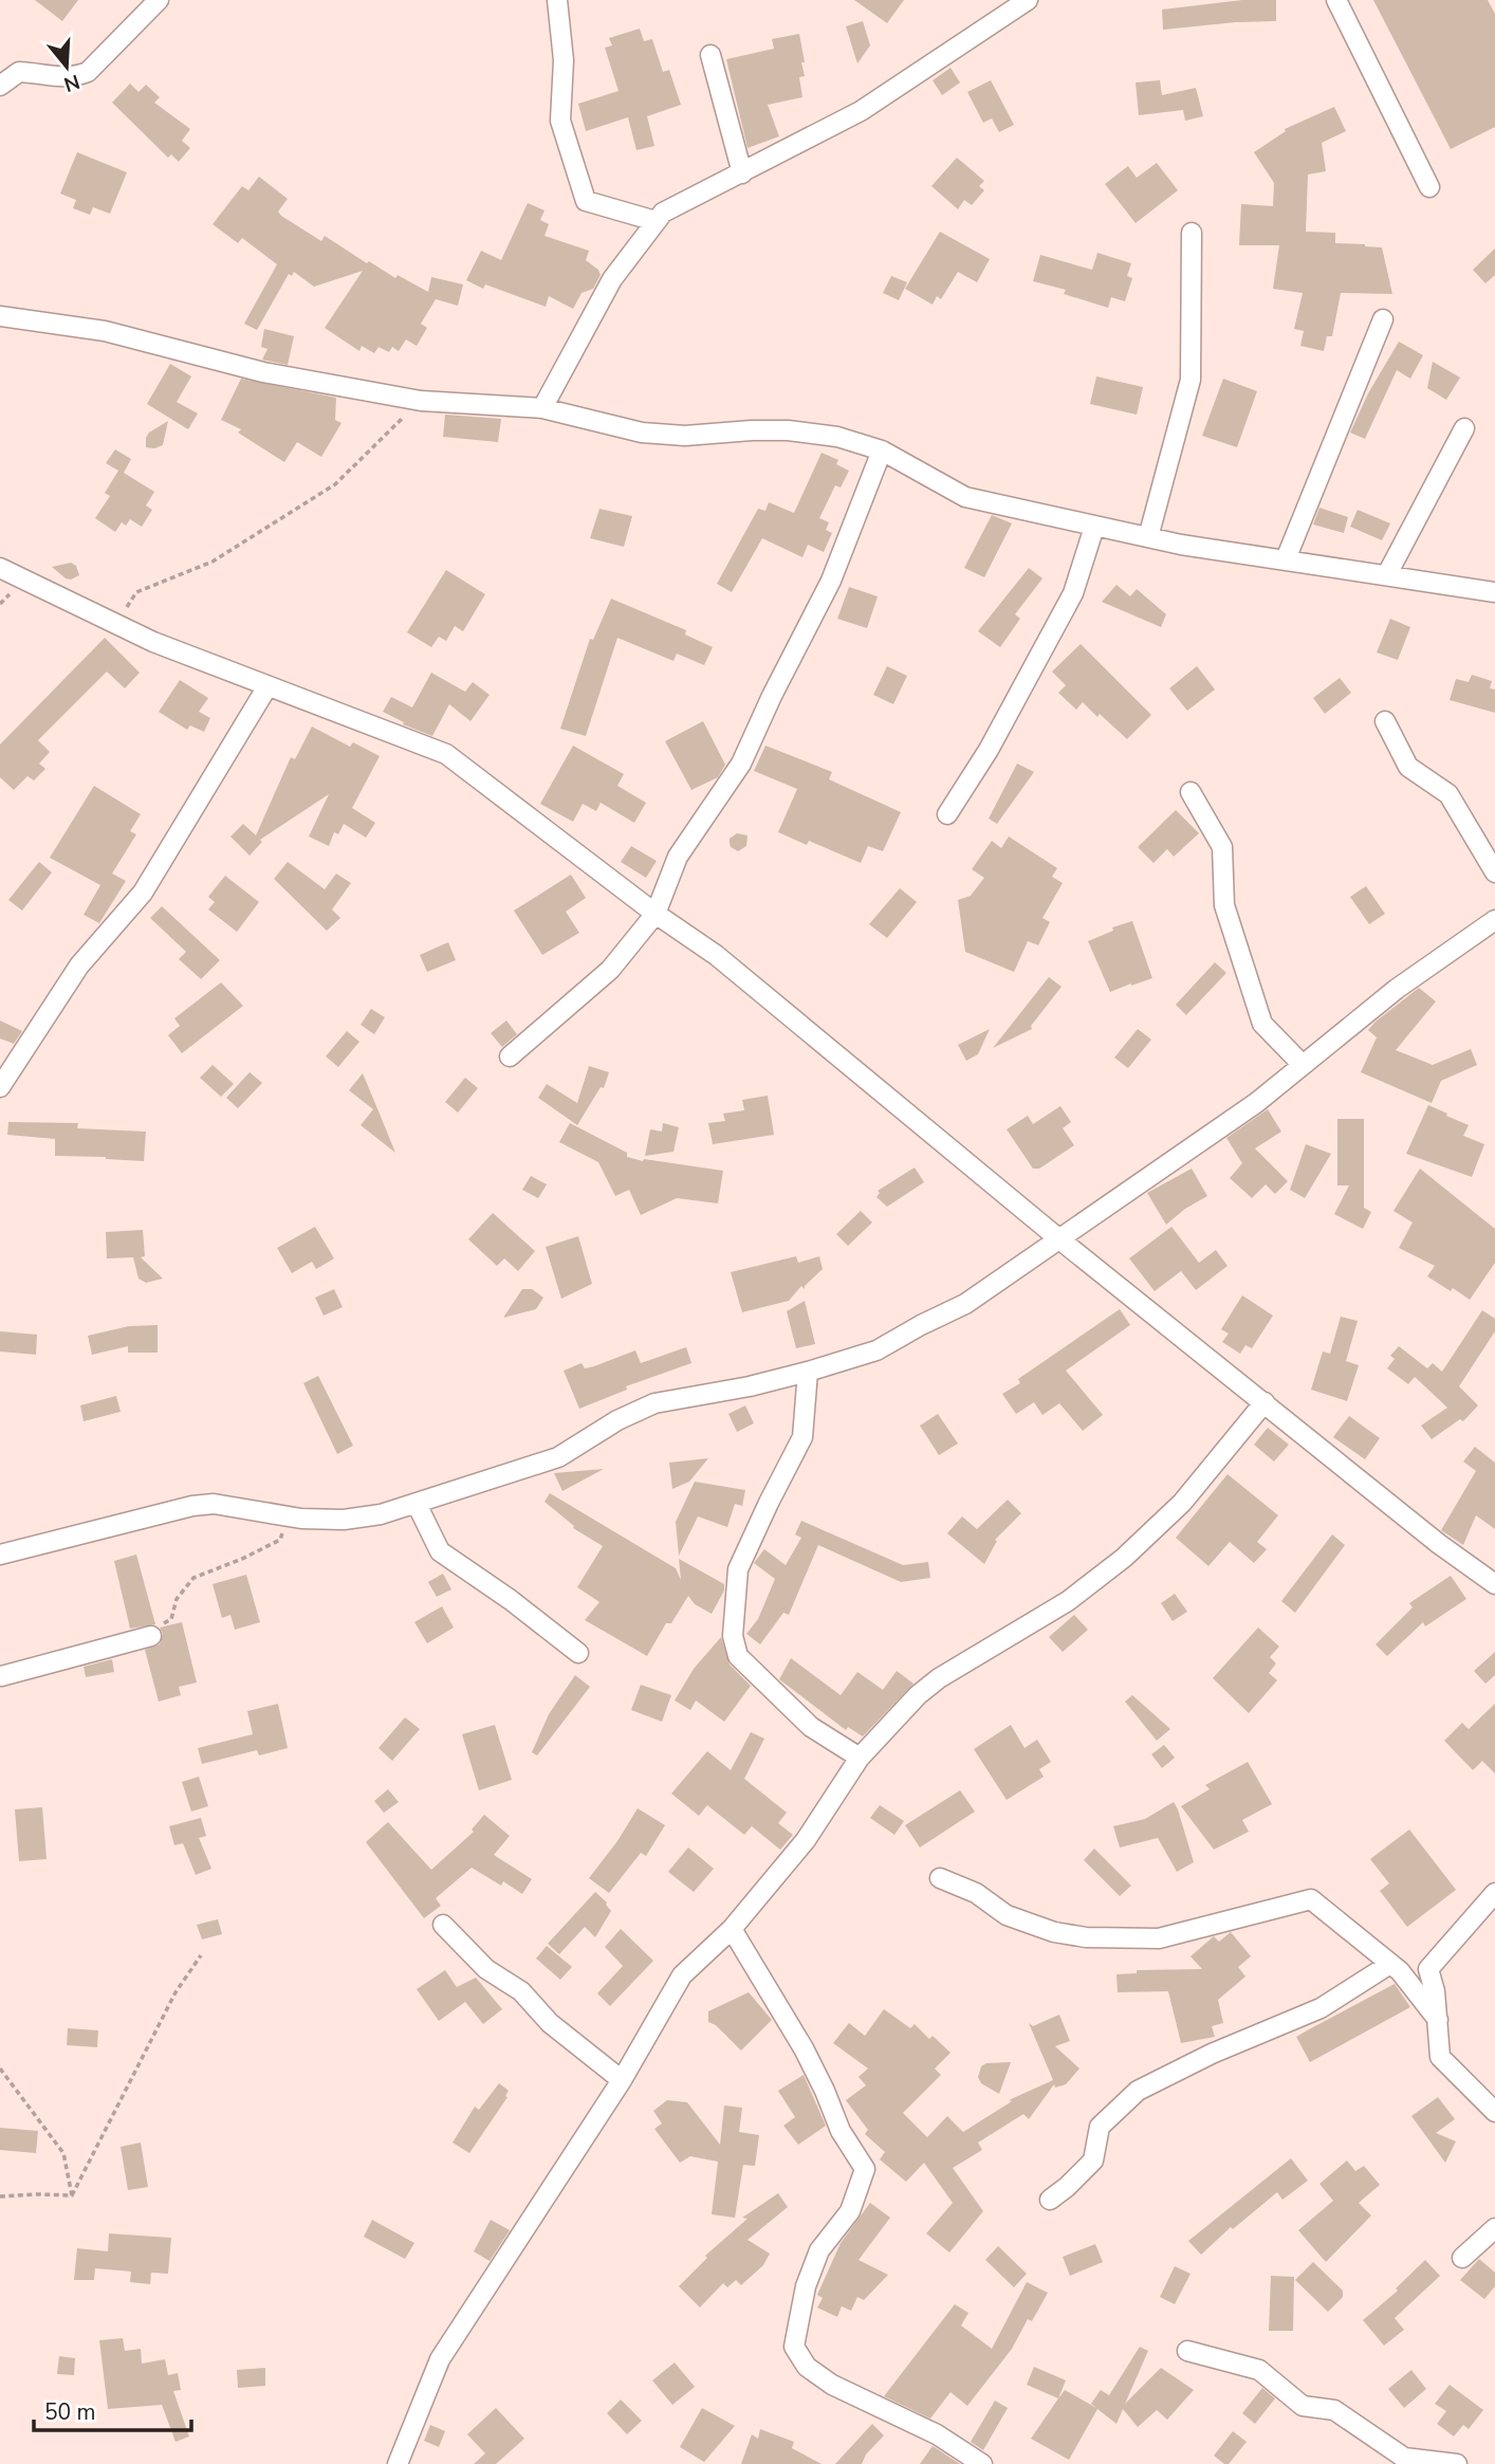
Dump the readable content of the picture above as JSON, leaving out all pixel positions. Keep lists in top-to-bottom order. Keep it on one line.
{"scale_bar":"50 m","north":"bottom"}
